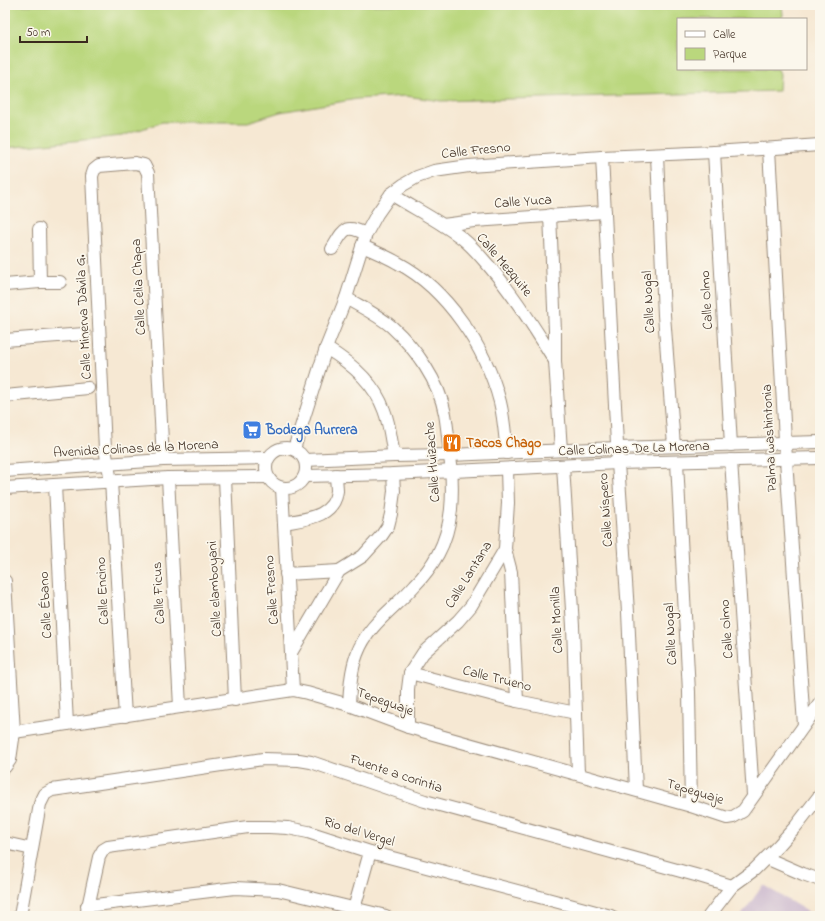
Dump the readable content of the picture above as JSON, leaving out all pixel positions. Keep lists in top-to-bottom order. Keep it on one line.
{"streets":{"street":["Calle Fresno","Calle Yuca","Calle Mezquite","Calle Celia Chapa","Calle Olmo","Calle Nogal","Calle Minerva Dávila G.","Palma washintonia","Avenida Colinas de la Morena","Calle Colinas De La Morena","Calle Huizache","Calle Níspero","Calle Lantana","Calle elamboyani","Calle Encino","Calle Ficus","Calle Ébano","Calle Monilla","Calle Trueno","Tepeguaje","Fuente a corintia","Rio del Vergel"]},"crossings":[["Calle Fresno","Calle Mezquite"],["Calle Fresno","Calle Olmo"],["Calle Fresno","Calle Nogal"],["Calle Fresno","Palma washintonia"],["Calle Fresno","Avenida Colinas de la Morena"],["Calle Fresno","Calle Colinas De La Morena"],["Calle Fresno","Calle Huizache"],["Calle Fresno","Calle Níspero"],["Calle Fresno","Tepeguaje"],["Calle Yuca","Calle Mezquite"],["Calle Yuca","Calle Níspero"],["Calle Celia Chapa","Calle Minerva Dávila G."],["Calle Celia Chapa","Avenida Colinas de la Morena"],["Calle Olmo","Calle Colinas De La Morena"],["Calle Olmo","Tepeguaje"],["Calle Nogal","Calle Colinas De La Morena"],["Calle Nogal","Tepeguaje"],["Calle Minerva Dávila G.","Avenida Colinas de la Morena"],["Calle Minerva Dávila G.","Calle Encino"],["Palma washintonia","Calle Colinas De La Morena"],["Avenida Colinas de la Morena","Calle Colinas De La Morena"],["Avenida Colinas de la Morena","Calle Encino"],["Calle Colinas De La Morena","Calle Huizache"],["Calle Colinas De La Morena","Calle Níspero"],["Calle Colinas De La Morena","Calle Lantana"],["Calle Colinas De La Morena","Calle Monilla"],["Calle Huizache","Tepeguaje"],["Calle Níspero","Tepeguaje"],["Calle Lantana","Calle Trueno"],["Calle Lantana","Tepeguaje"],["Calle elamboyani","Tepeguaje"],["Calle Encino","Tepeguaje"],["Calle Ficus","Tepeguaje"],["Calle Ébano","Tepeguaje"],["Calle Monilla","Calle Trueno"],["Calle Monilla","Tepeguaje"]],"places":{"supermarket":["Bodega Aurrera"],"restaurant":["Tacos Chago"]},"legend":["Calle","Parque"],"scale_bar":"50 m"}
